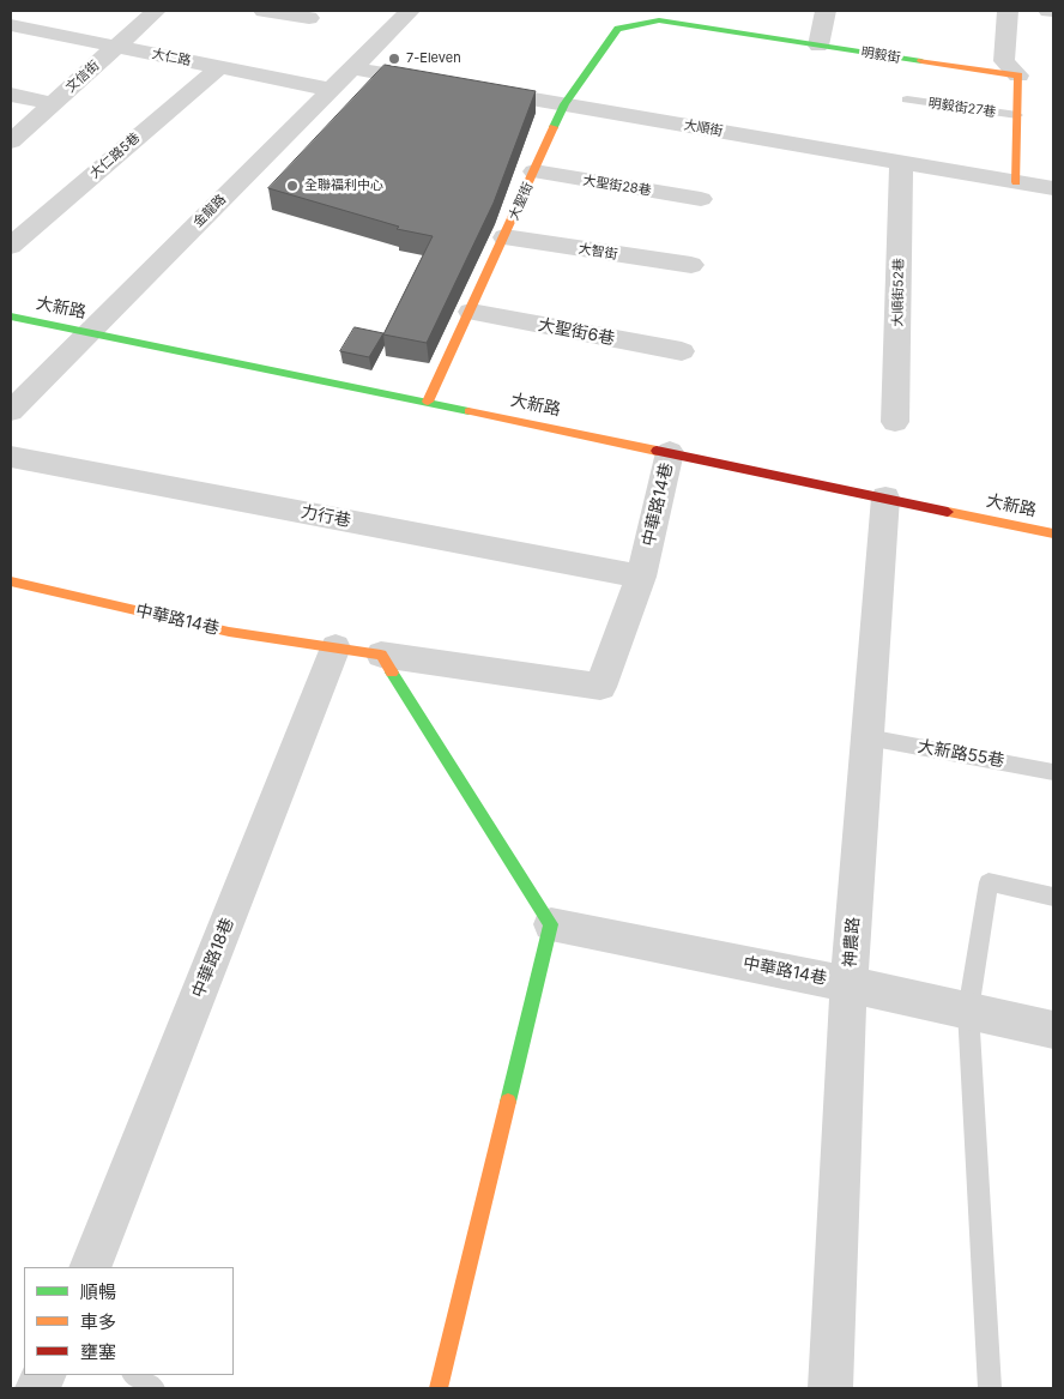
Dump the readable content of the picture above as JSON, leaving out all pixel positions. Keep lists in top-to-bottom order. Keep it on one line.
{"streets":{"street":["明毅街","大仁路","文信街","大順街","大仁路5巷","大聖街28巷","大聖街","金龍路","大智街","大順街52巷","大新路","大聖街6巷","中華路14巷","力行巷","神農路","中華路18巷"],"lane":["明毅街27巷","大新路55巷"]},"crossings":[["明毅街","大聖街"],["大仁路","文信街"],["大仁路","大仁路5巷"],["大仁路","金龍路"],["大順街","大聖街"],["大順街","金龍路"],["大順街","大順街52巷"],["大聖街28巷","大聖街"],["大聖街","大智街"],["大聖街","大新路"],["大聖街","大聖街6巷"],["金龍路","大新路"],["大新路","中華路14巷"],["大新路","神農路"],["中華路14巷","力行巷"],["中華路14巷","神農路"],["中華路14巷","中華路18巷"],["大新路55巷","神農路"]],"places":["7-Eleven","全聯福利中心"],"legend":["順暢","車多","壅塞"]}
